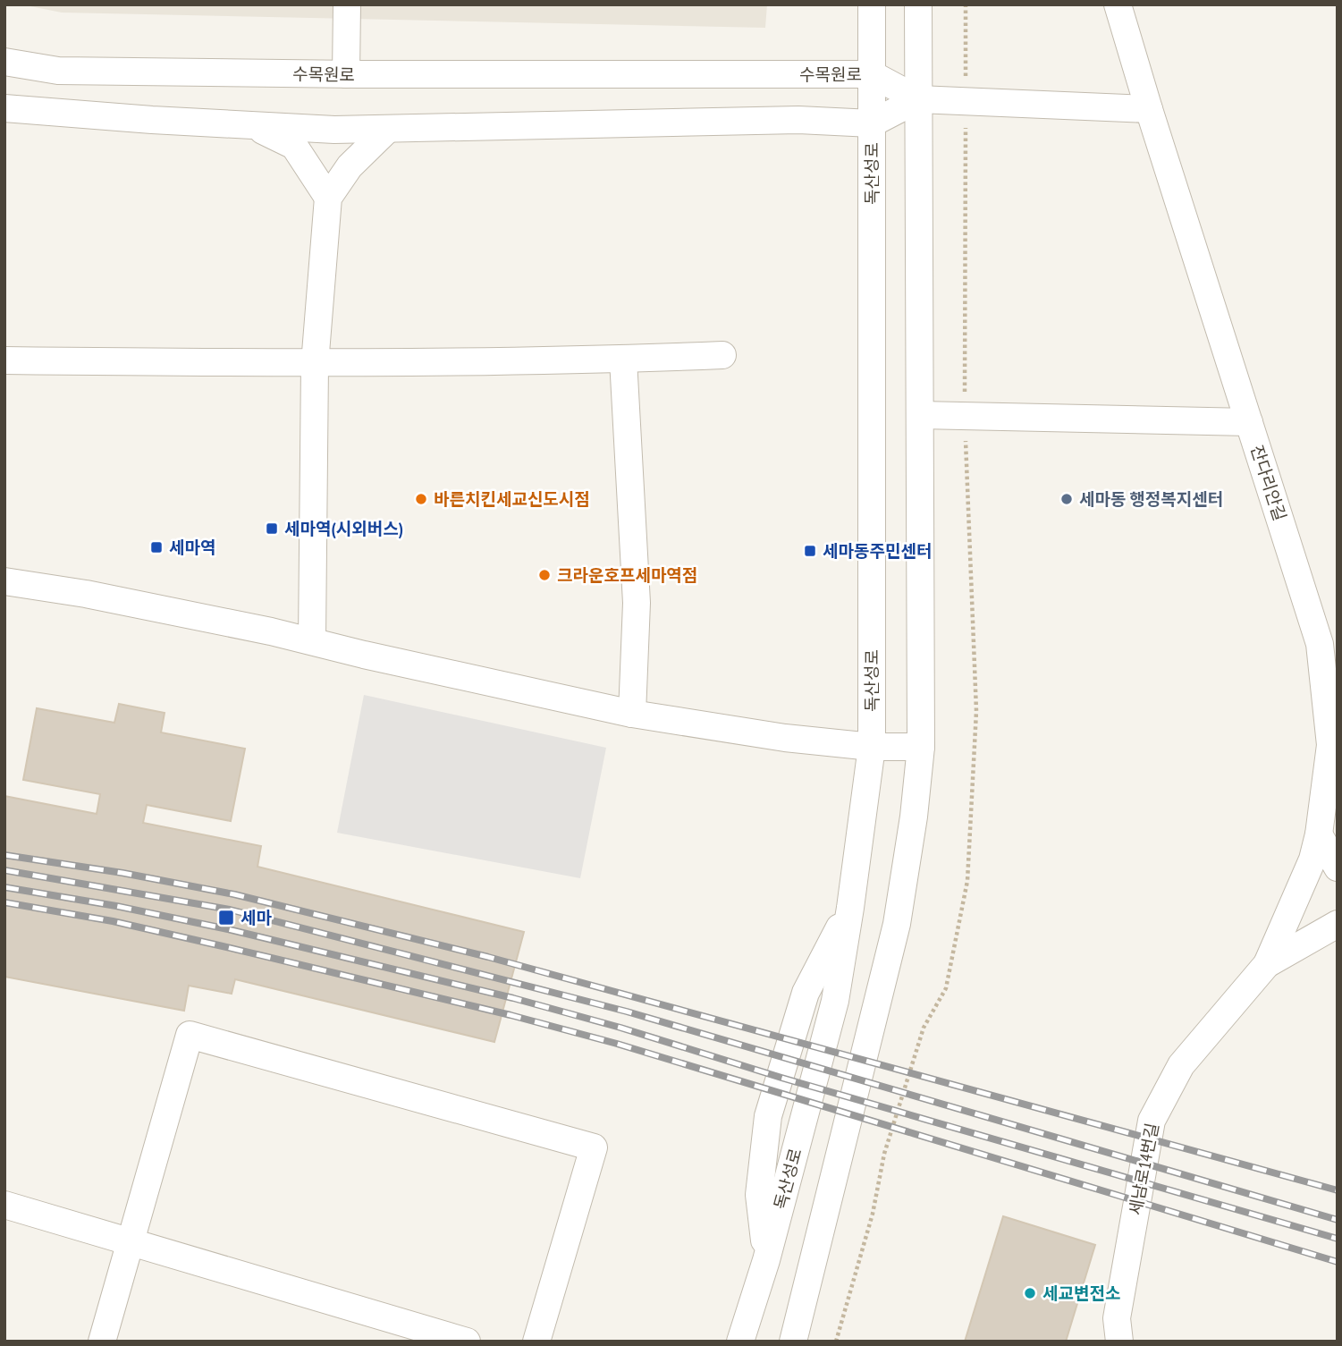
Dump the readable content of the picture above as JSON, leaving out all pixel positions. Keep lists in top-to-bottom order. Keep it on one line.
{"streets":{"street":["수목원로","독산성로","잔다리안길","세남로14번길"]},"crossings":[["수목원로","독산성로"],["잔다리안길","세남로14번길"]],"places":{"other":["바른치킨세교신도시점","세마동 행정복지센터","크라운호프세마역점","세교변전소"],"transit":["세마역(시외버스)","세마역","세마동주민센터","세마"]}}
